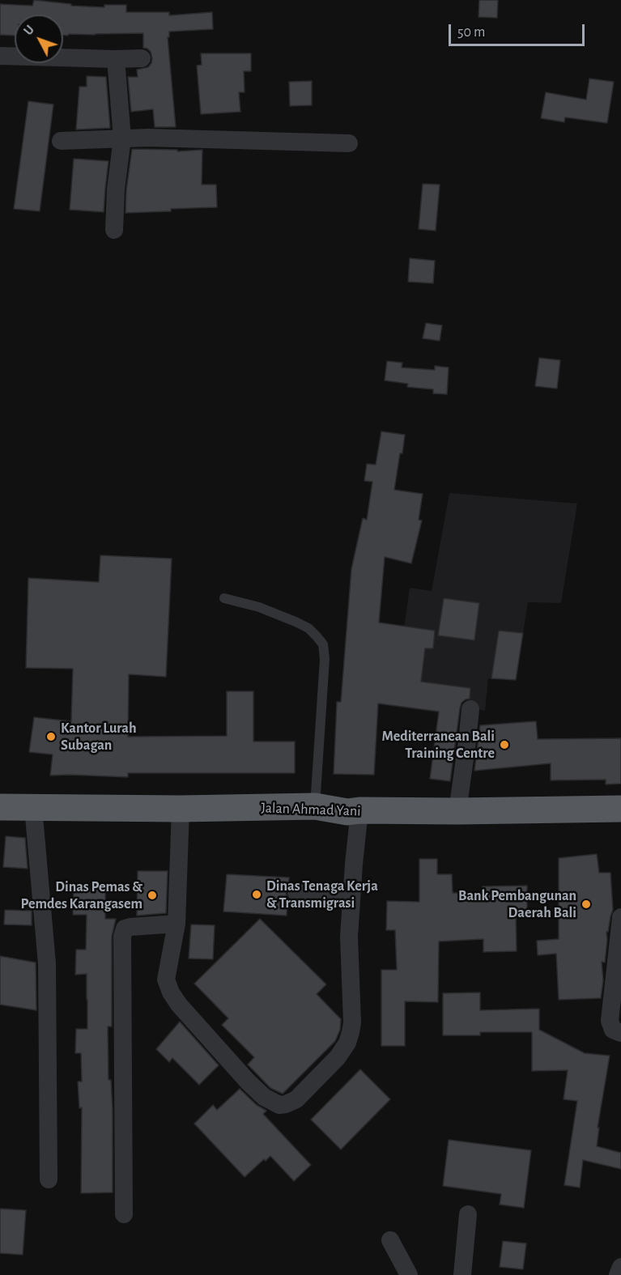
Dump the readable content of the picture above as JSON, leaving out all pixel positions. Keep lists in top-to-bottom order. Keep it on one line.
{"streets":{"highway":["Jalan Ahmad Yani"]},"places":["Kantor Lurah Subagan","Mediterranean Bali Training Centre","Dinas Tenaga Kerja & Transmigrasi","Dinas Pemas & Pemdes Karangasem","Bank Pembangunan Daerah Bali"],"scale_bar":"50 m","north":"top left"}
